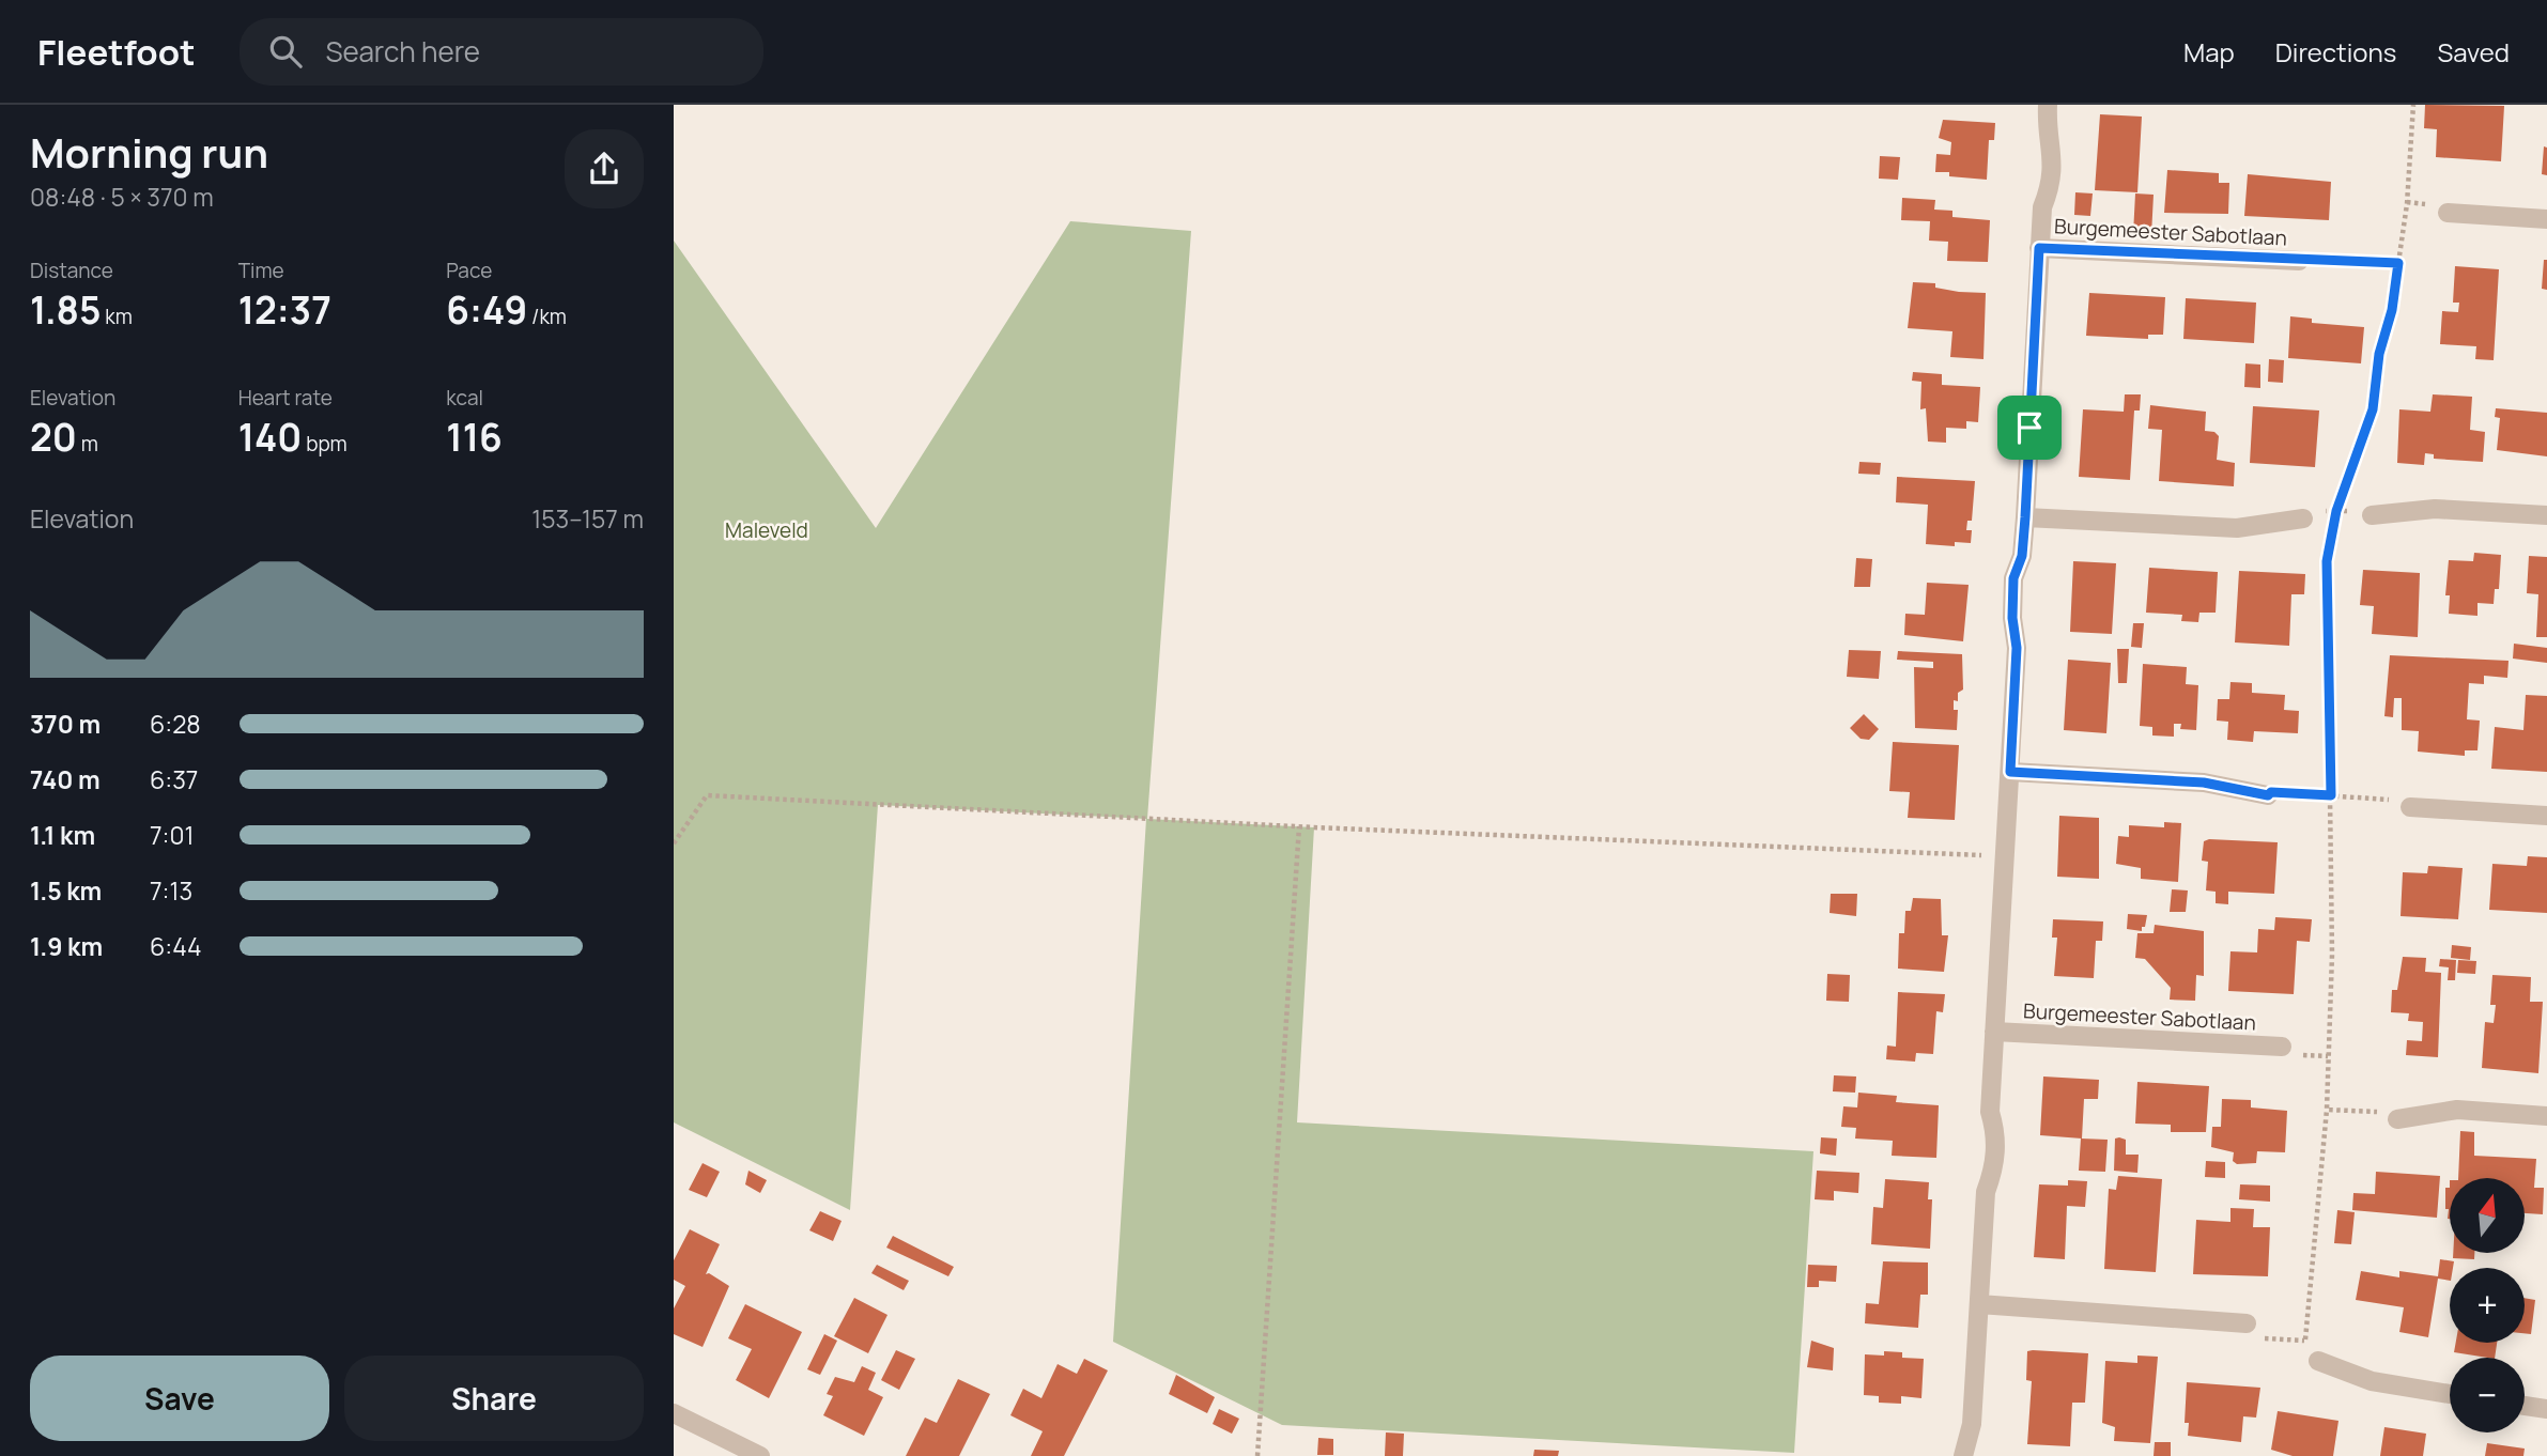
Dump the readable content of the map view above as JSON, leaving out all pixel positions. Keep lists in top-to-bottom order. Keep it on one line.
{"streets":{"street":["Burgemeester Sabotlaan"]},"parks":["Maleveld"],"north":"top","page":{"header":"Fleetfoot","search":"Search here","nav":["Map","Directions","Saved"],"heading":["Morning run","08:48 · 5 × 370 m"],"stats":[["Distance","1.85 km"],["Time","12:37"],["Pace","6:49 /km"],["Elevation","20 m"],["Heart rate","140 bpm"],["kcal","116"]],"chart":["Elevation","153–157 m"],"list":[{"name":"370 m","note":"6:28"},{"name":"740 m","note":"6:37"},{"name":"1.1 km","note":"7:01"},{"name":"1.5 km","note":"7:13"},{"name":"1.9 km","note":"6:44"}],"map_buttons":["+","−"],"buttons":["Save","Share"]}}
